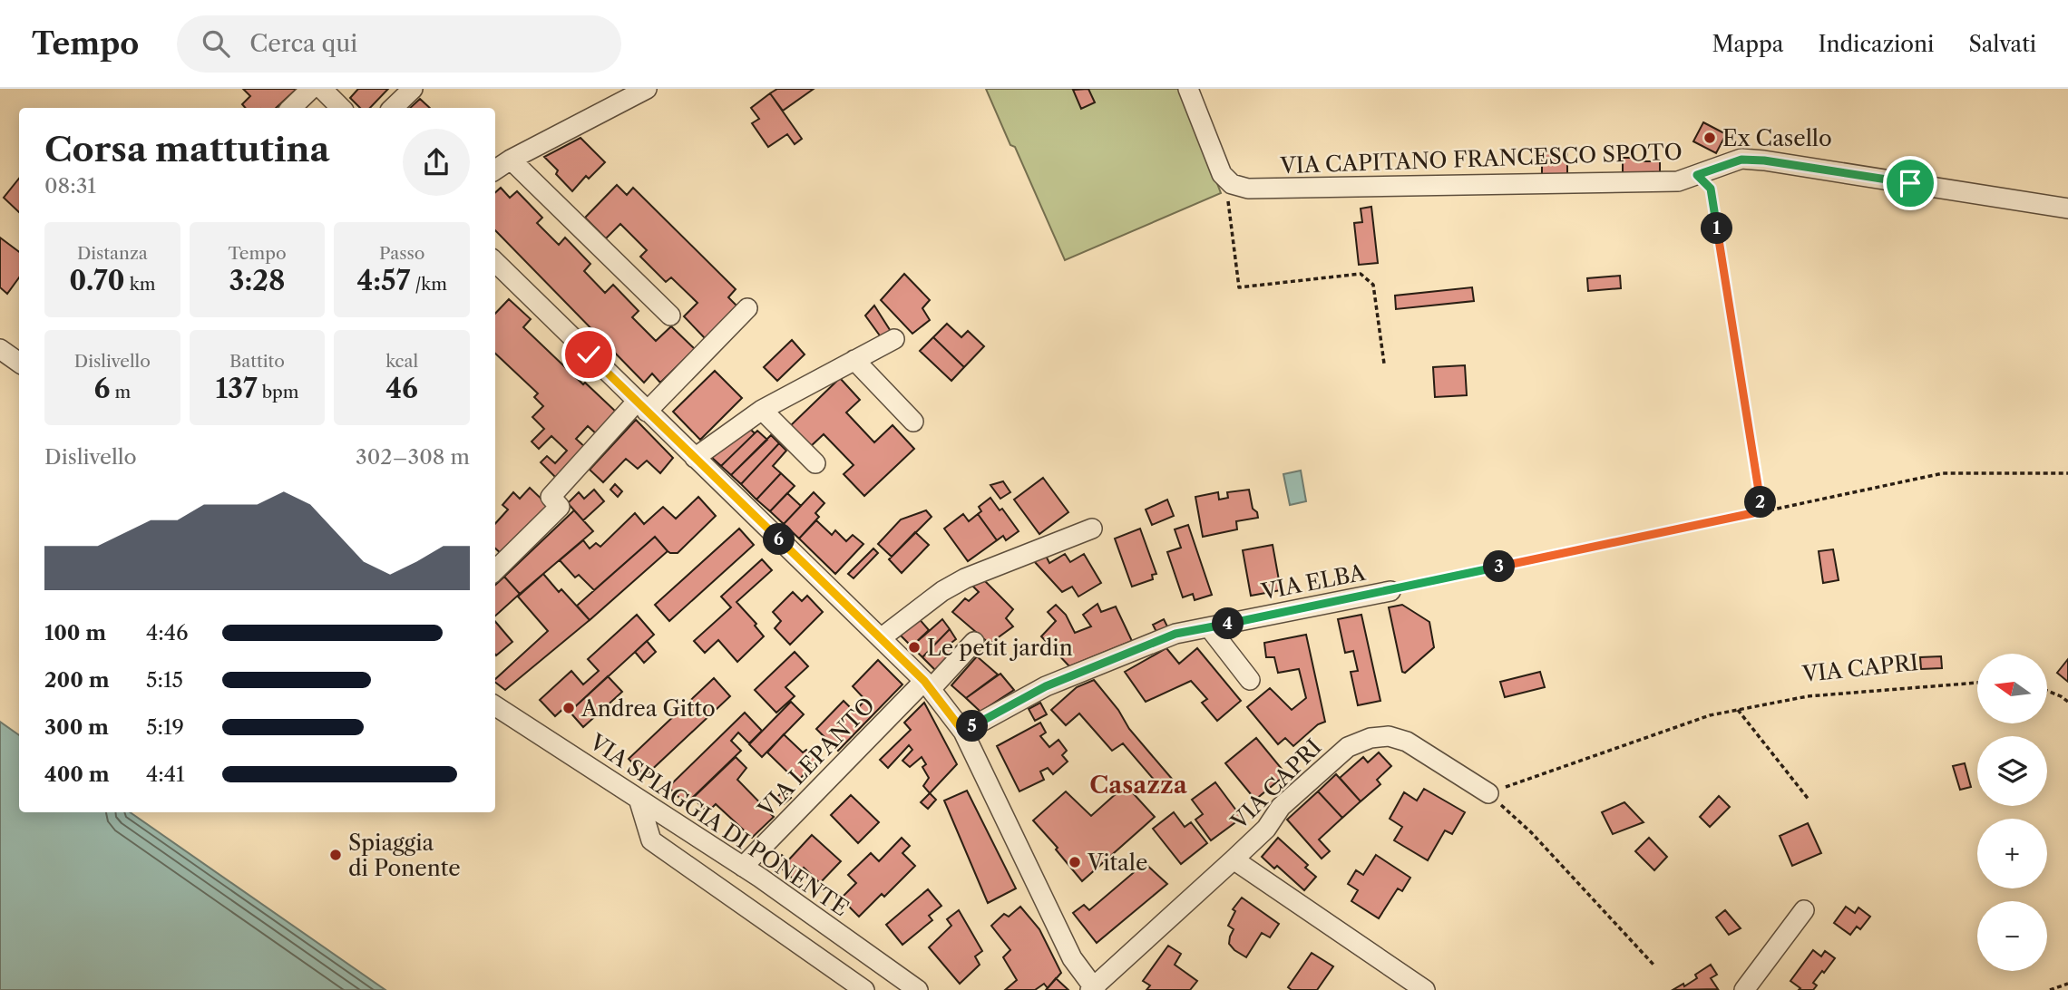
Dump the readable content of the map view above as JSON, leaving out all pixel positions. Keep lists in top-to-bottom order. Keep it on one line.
{"streets":{"street":["VIA CAPITANO FRANCESCO SPOTO","VIA ELBA","VIA CAPRI","VIA LEPANTO","VIA SPIAGGIA DI PONENTE"]},"crossings":[["VIA LEPANTO","VIA SPIAGGIA DI PONENTE"]],"districts":["Casazza"],"places":["Ex Casello","Le petit jardin","Andrea Gitto","Spiaggia di Ponente","Vitale"],"north":"left","page":{"header":"Tempo","search":"Cerca qui","nav":["Mappa","Indicazioni","Salvati"],"heading":["Corsa mattutina","08:31"],"pins":["1","2","6","3","4","5"],"stats":[["Distanza","0.70 km"],["Tempo","3:28"],["Passo","4:57 /km"],["Dislivello","6 m"],["Battito","137 bpm"],["kcal","46"]],"chart":["Dislivello","302–308 m"],"list":[{"name":"100 m","note":"4:46"},{"name":"200 m","note":"5:15"},{"name":"300 m","note":"5:19"},{"name":"400 m","note":"4:41"}],"map_buttons":["+","−"]}}
